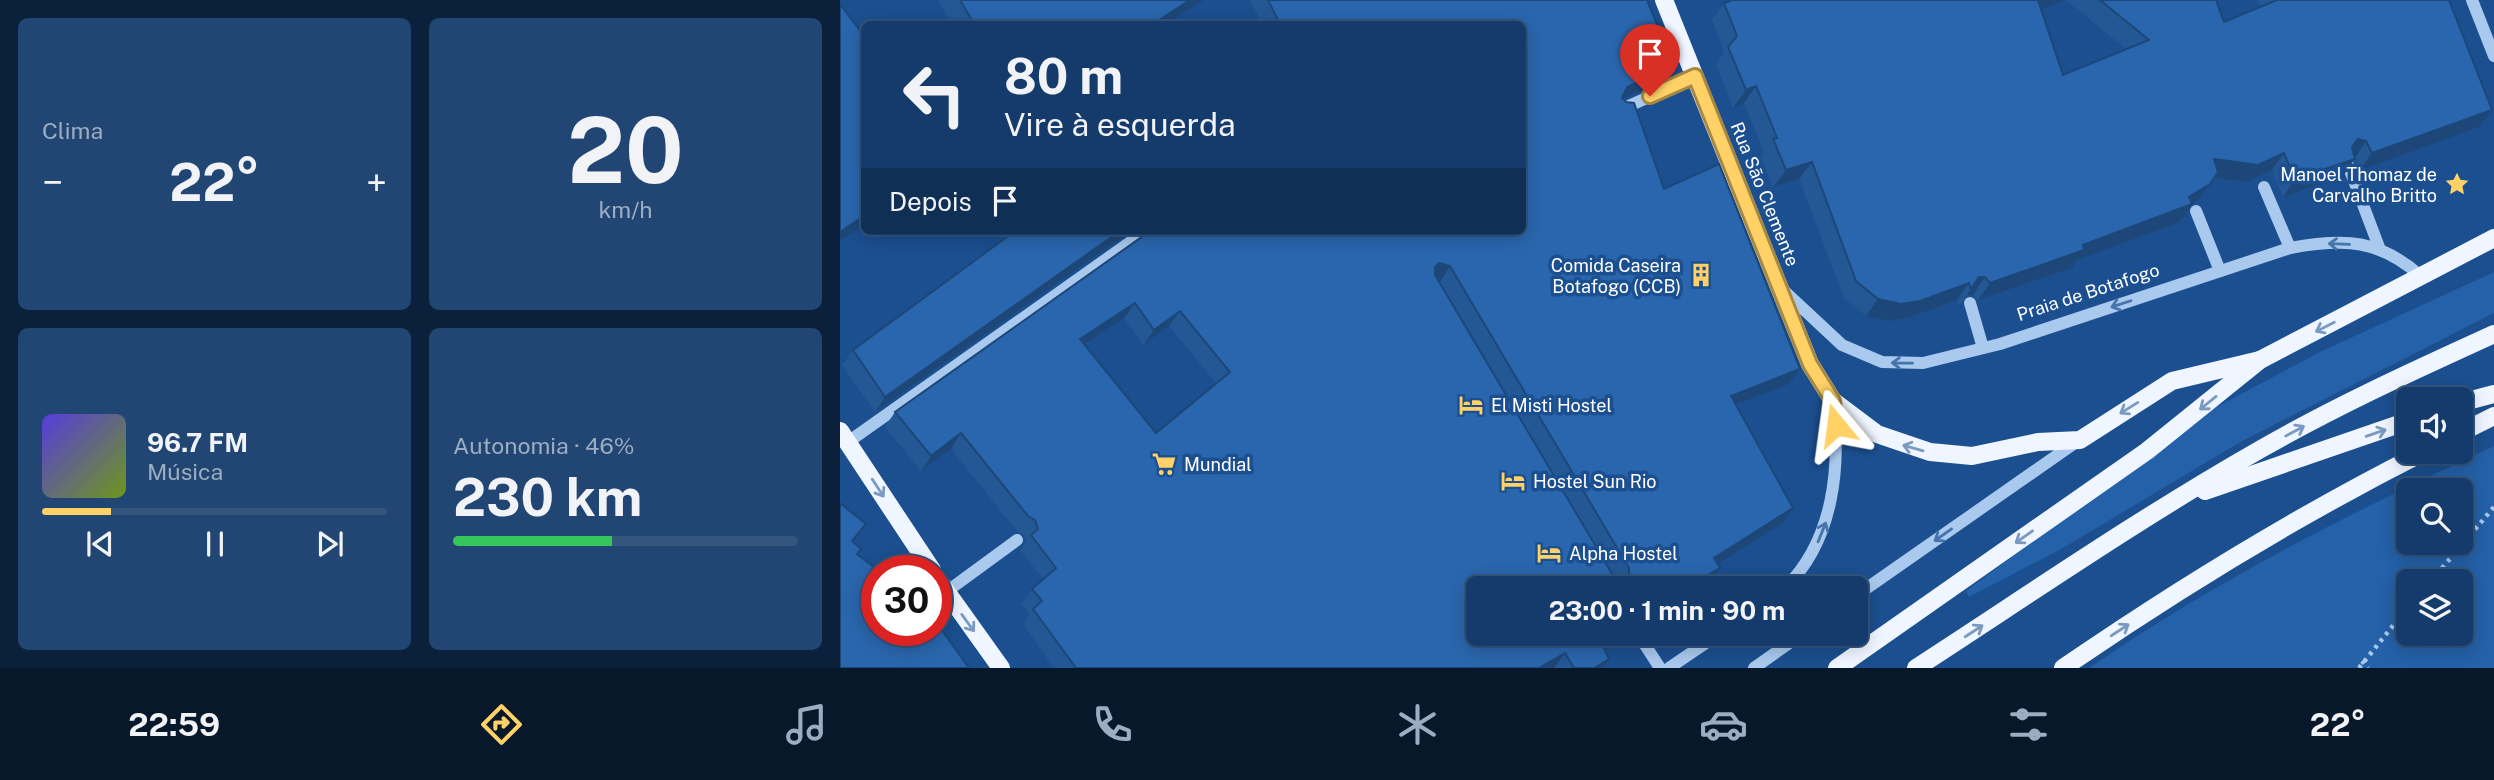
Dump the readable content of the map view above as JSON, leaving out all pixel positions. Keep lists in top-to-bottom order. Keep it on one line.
{"streets":{"main road":["Rua São Clemente"],"street":["Praia de Botafogo"]},"crossings":[["Rua São Clemente","Praia de Botafogo"]],"one_way":["Praia de Botafogo"],"places":{"place":["Manoel Thomaz de Carvalho Britto"],"building":["Comida Caseira Botafogo (CCB)"],"hotel":["El Misti Hostel","Hostel Sun Rio","Alpha Hostel"],"supermarket":["Mundial"]},"page":{"tile":["Clima",["20","km/h"],["Autonomia · 46%","230 km"]],"turn":["80 m","Vire à esquerda"],"heat":["−","22°","+"],"then":"Depois","song":["96.7 FM","Música"],"limit":"30","trip":"23:00 · 1 min · 90 m","tabs":["22:59","22°"]}}
